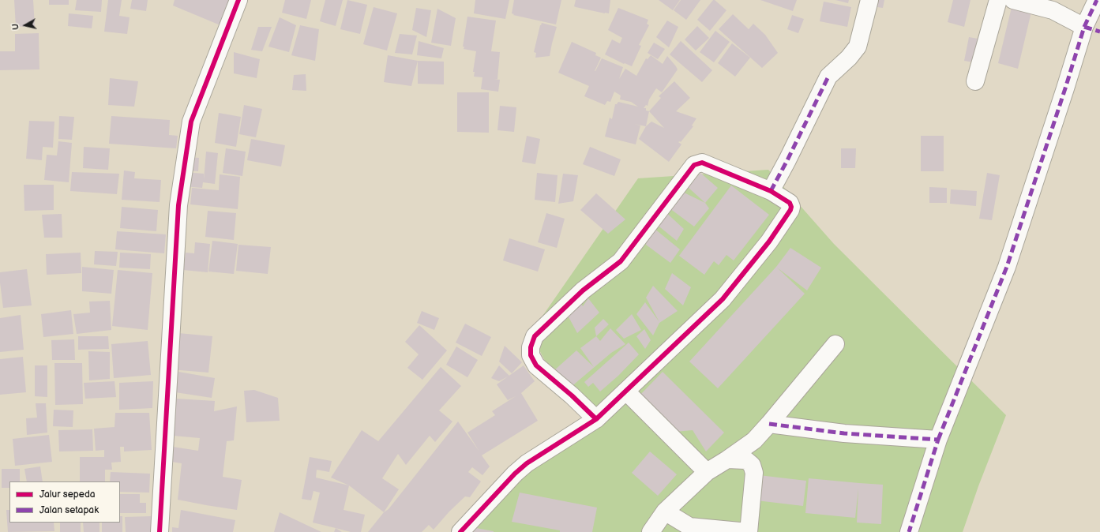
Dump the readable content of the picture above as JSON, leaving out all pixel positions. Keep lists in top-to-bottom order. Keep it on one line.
{"legend":["Jalur sepeda","Jalan setapak"],"north":"left"}
